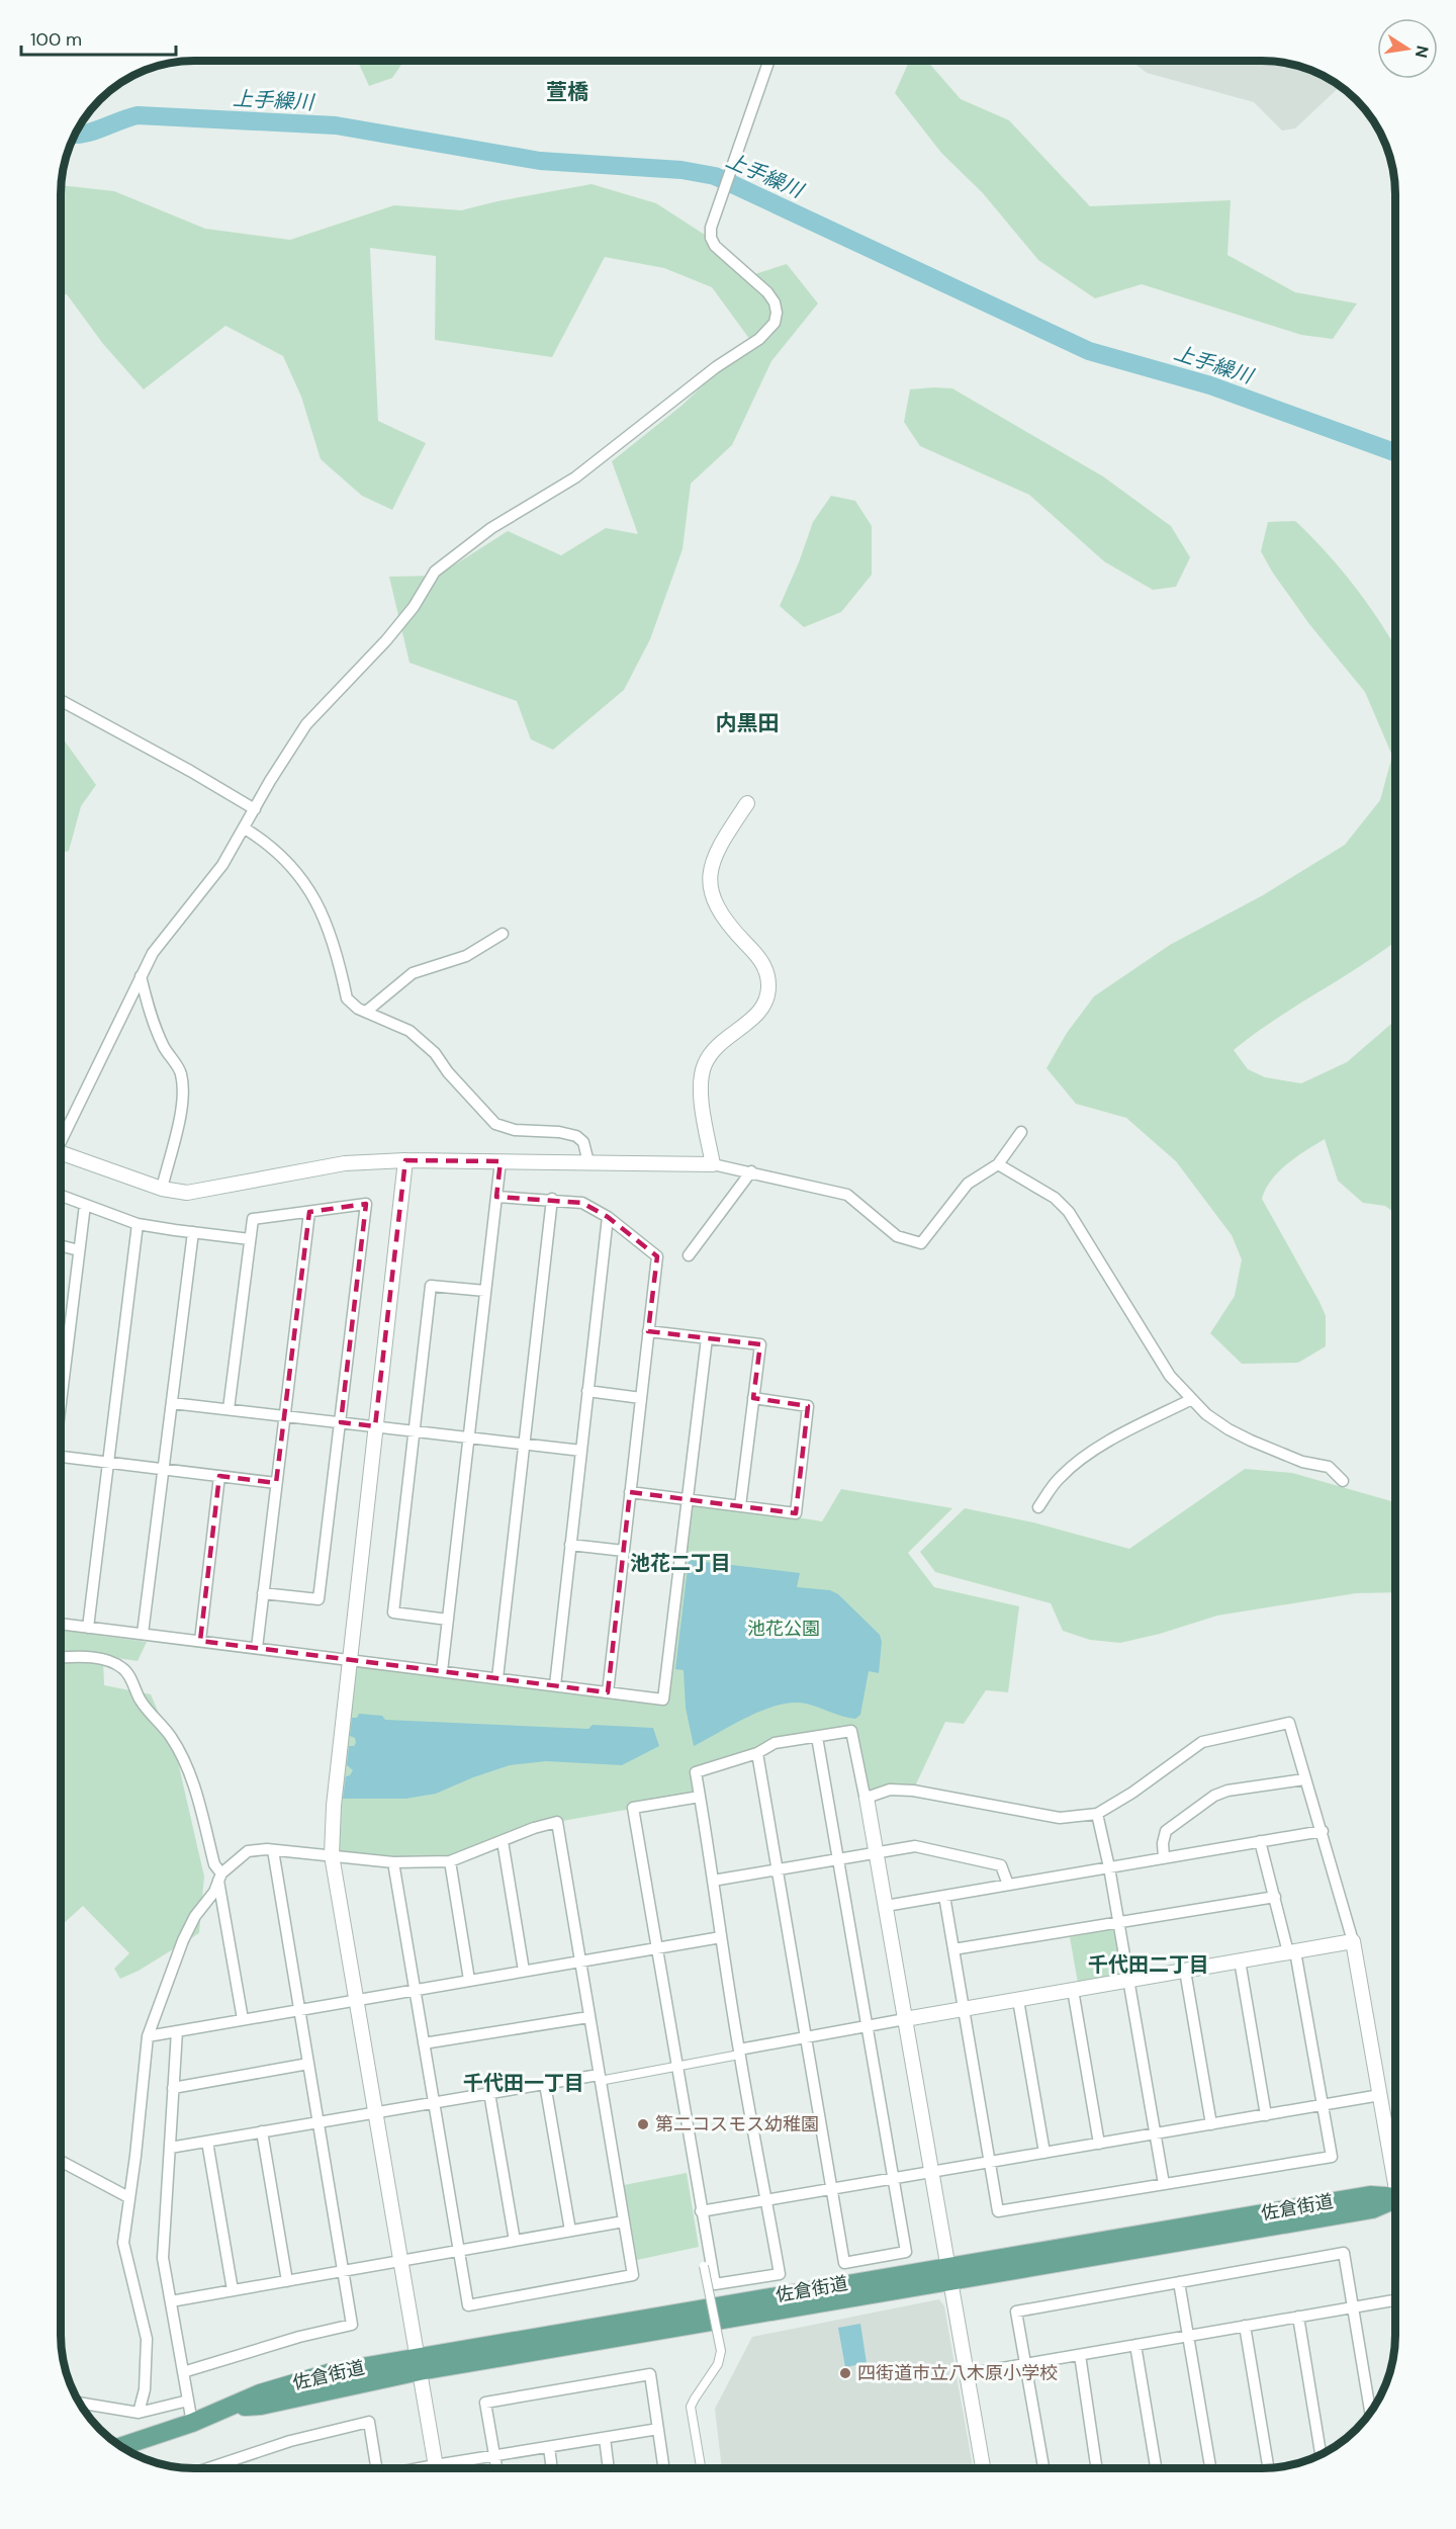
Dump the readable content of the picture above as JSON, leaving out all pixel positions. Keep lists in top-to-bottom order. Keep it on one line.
{"streets":{"main road":["佐倉街道"]},"districts":["萱橋","内黒田","池花二丁目","千代田二丁目","千代田一丁目"],"water":["上手繰川"],"parks":["池花公園"],"places":["第二コスモス幼稚園","四街道市立八木原小学校"],"scale_bar":"100 m","north":"right"}
